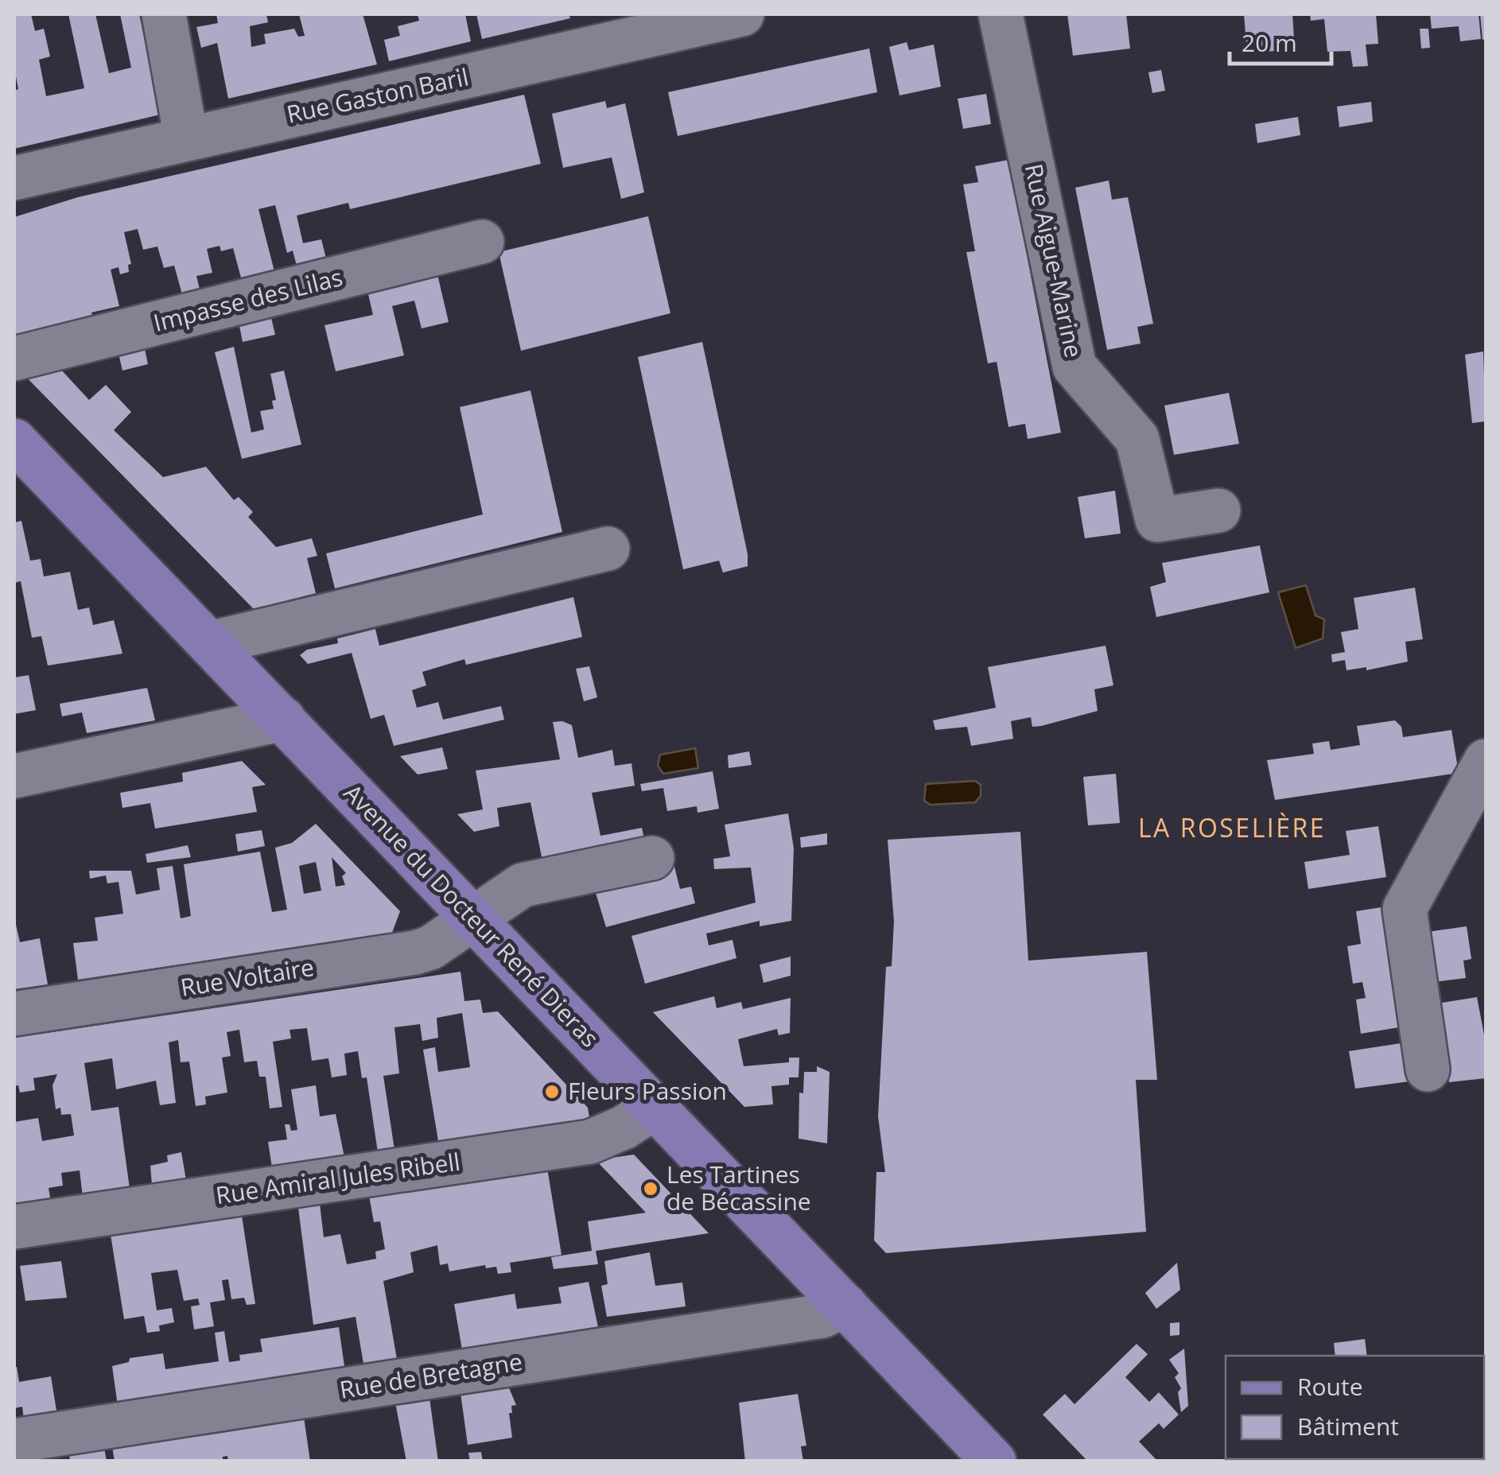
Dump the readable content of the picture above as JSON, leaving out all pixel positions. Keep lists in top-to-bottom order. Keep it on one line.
{"streets":{"main road":["Avenue du Docteur René Dieras"],"street":["Rue Gaston Baril","Rue Aigue-Marine","Impasse des Lilas","Rue Voltaire","Rue Amiral Jules Ribell","Rue de Bretagne"]},"crossings":[["Avenue du Docteur René Dieras","Rue Voltaire"],["Avenue du Docteur René Dieras","Rue Amiral Jules Ribell"],["Avenue du Docteur René Dieras","Rue de Bretagne"]],"districts":["LA ROSELIÈRE"],"places":["Fleurs Passion","Les Tartines de Bécassine"],"legend":["Route","Bâtiment"],"scale_bar":"20 m"}
